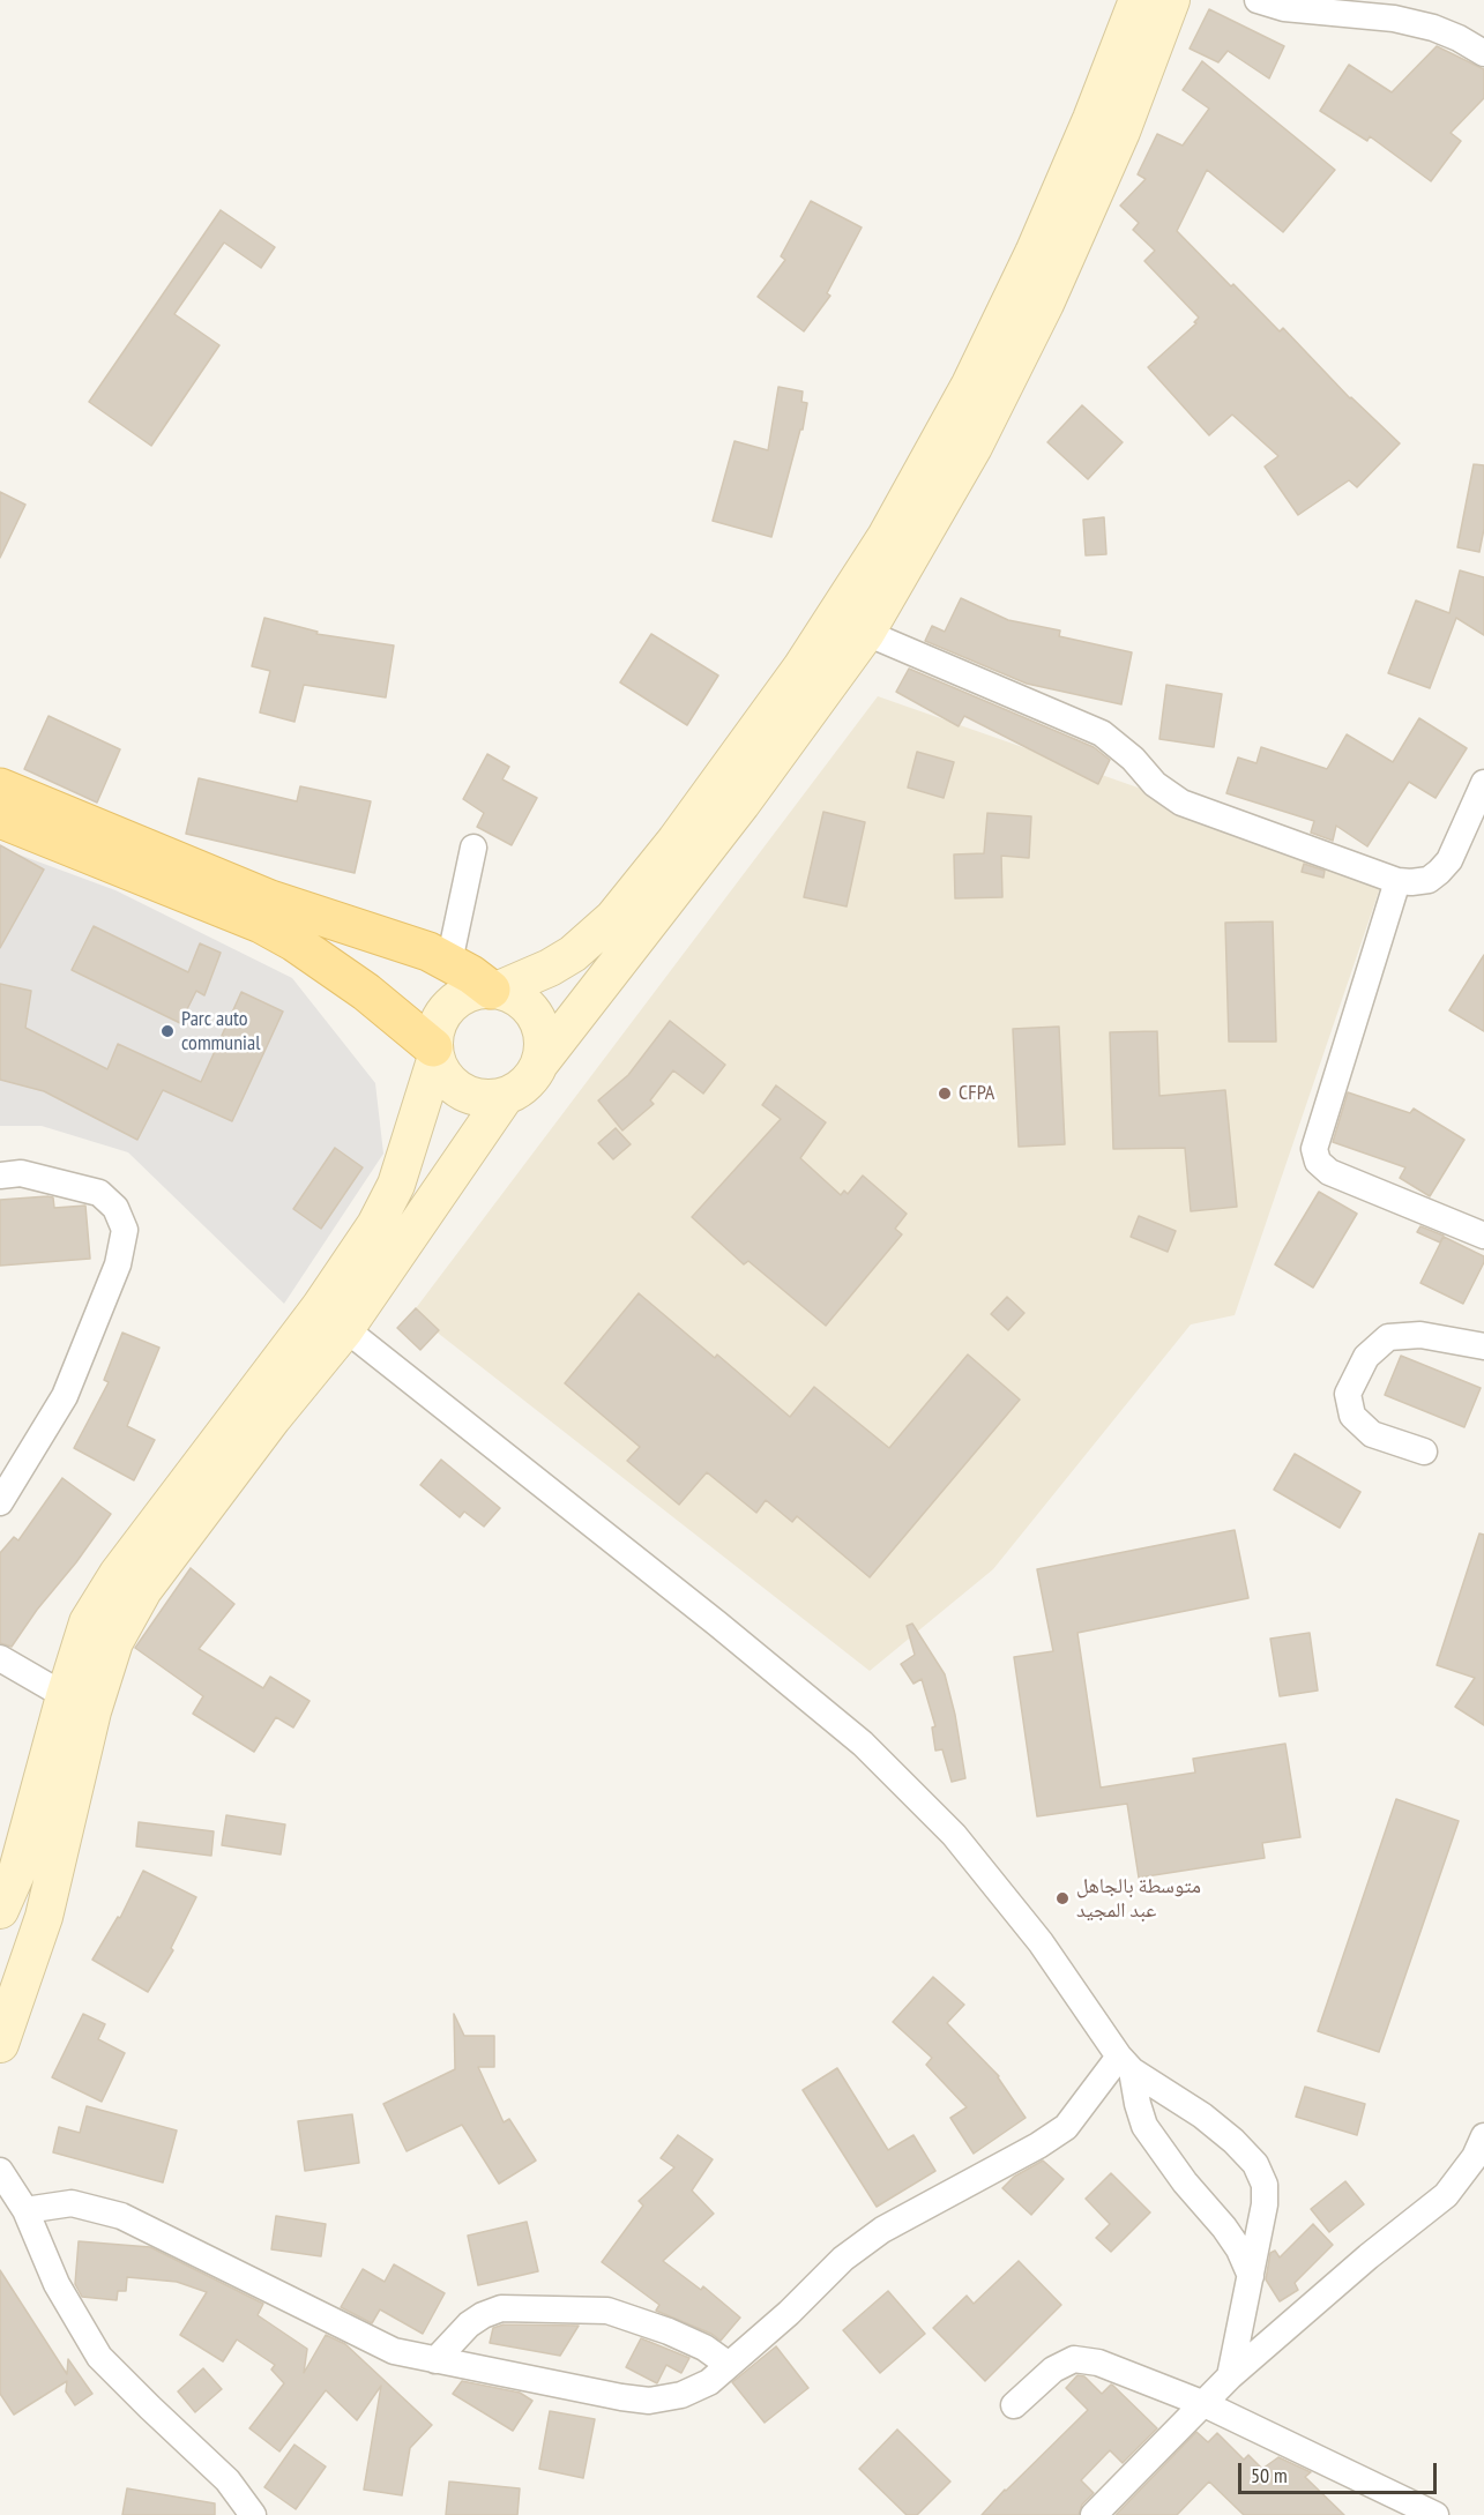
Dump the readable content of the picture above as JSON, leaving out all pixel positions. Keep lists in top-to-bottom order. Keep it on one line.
{"places":["Parc auto communial","CFPA","متوسطة بالجاهل عبد المجيد"],"scale_bar":"50 m"}
